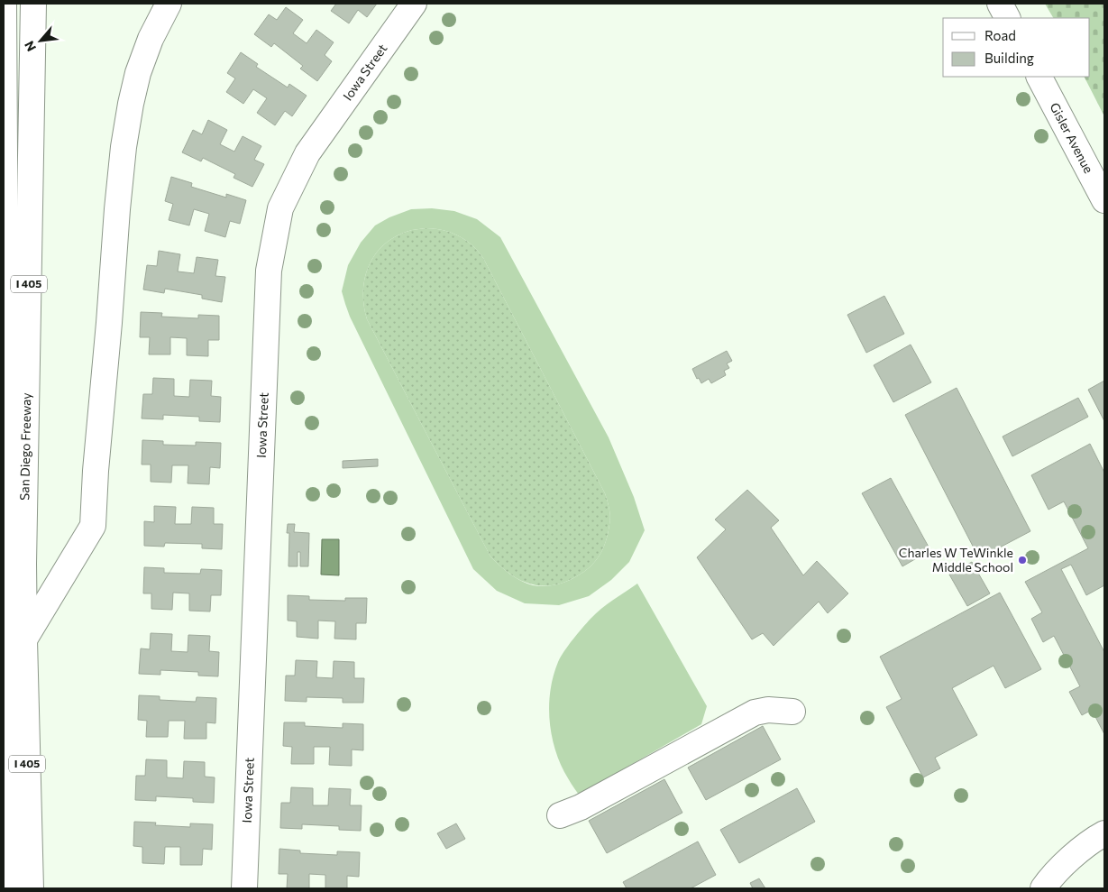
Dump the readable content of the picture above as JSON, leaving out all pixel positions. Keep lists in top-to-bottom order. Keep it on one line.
{"streets":{"main road":["Iowa Street","Gisler Avenue","I 405","San Diego Freeway"]},"places":["Charles W TeWinkle Middle School"],"legend":["Road","Building"],"north":"bottom left"}
